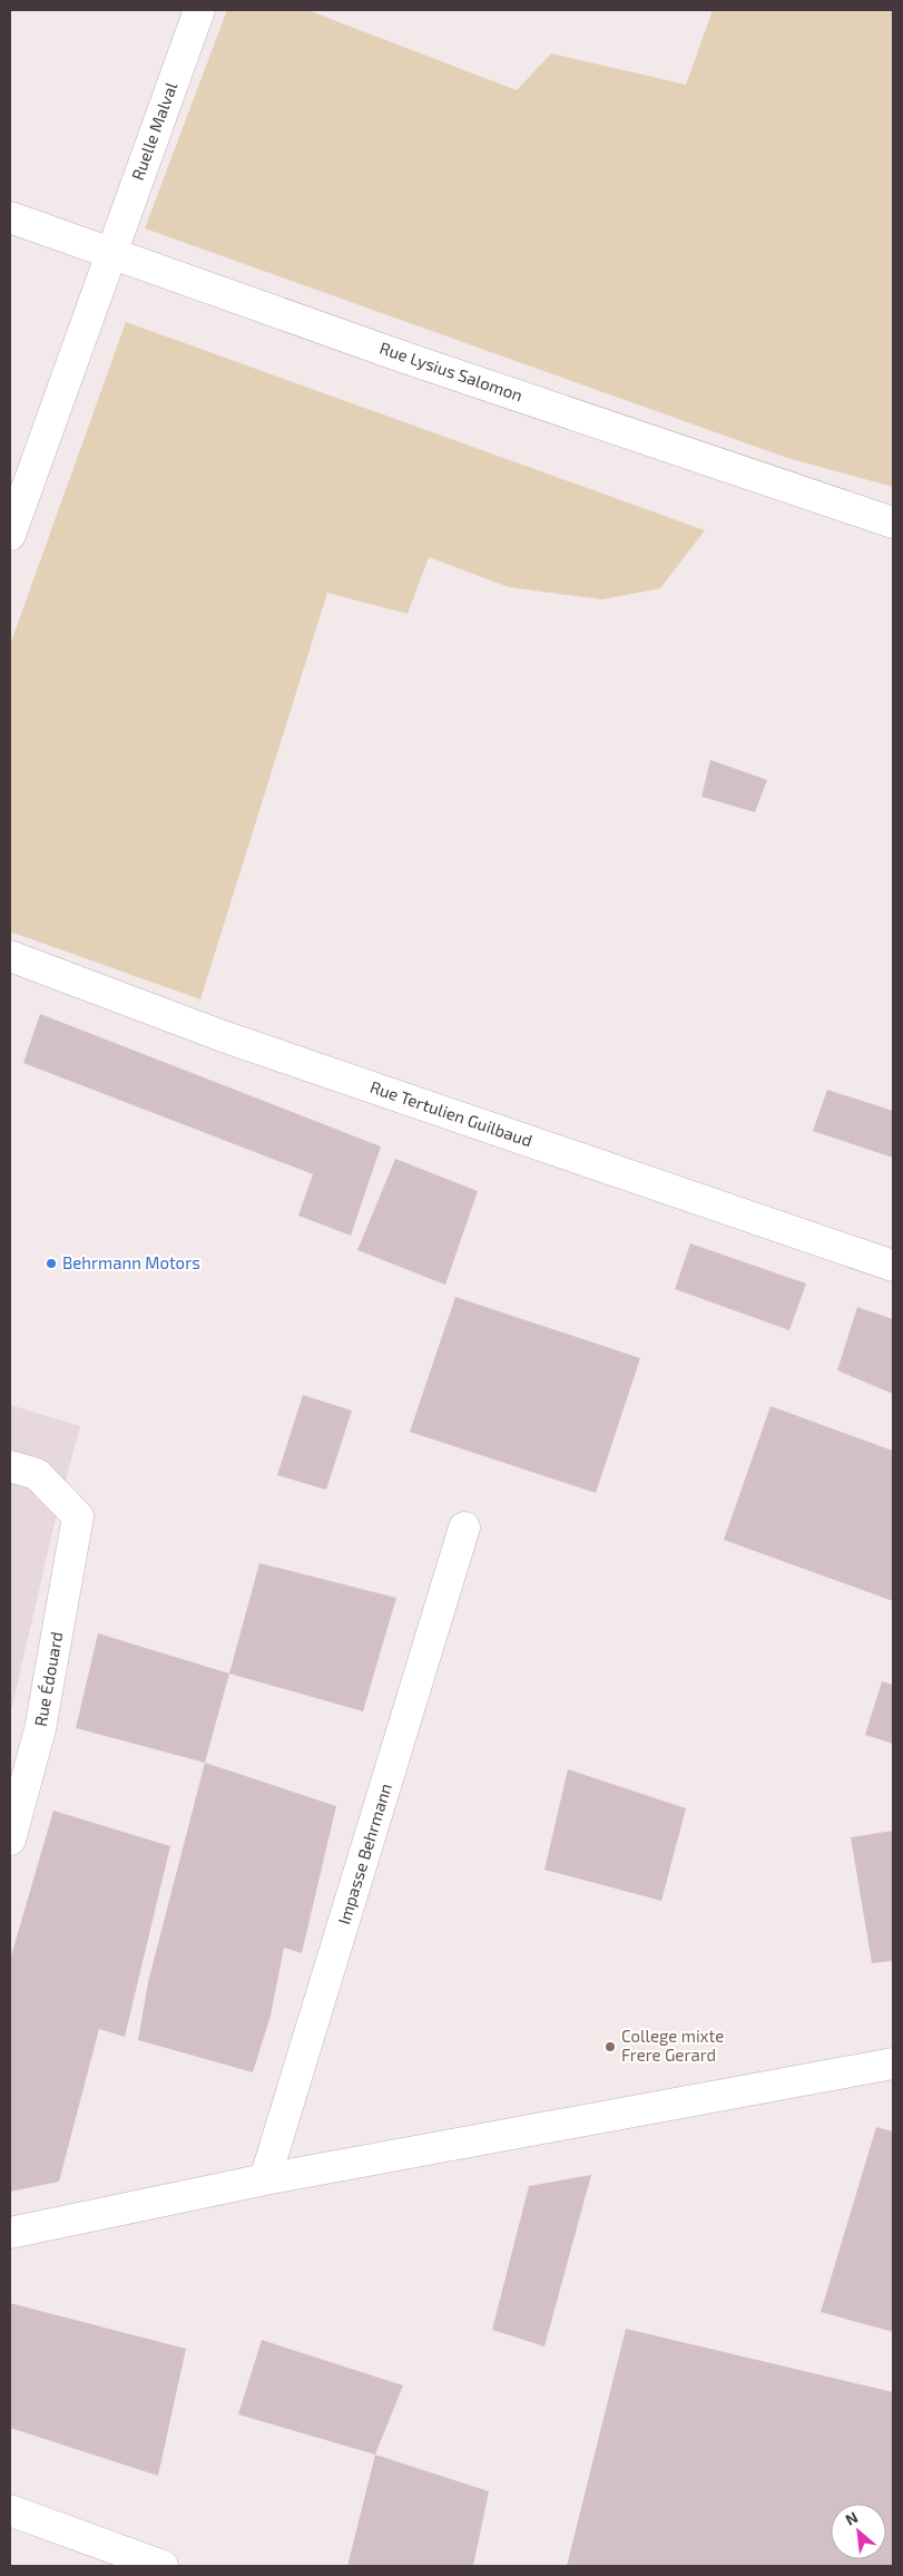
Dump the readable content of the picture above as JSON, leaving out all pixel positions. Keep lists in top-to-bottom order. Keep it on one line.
{"streets":{"street":["Ruelle Malval","Rue Lysius Salomon","Rue Tertulien Guilbaud","Rue Édouard","Impasse Behrmann"]},"crossings":[["Ruelle Malval","Rue Lysius Salomon"]],"places":["Behrmann Motors","College mixte Frere Gerard"],"north":"top left"}
